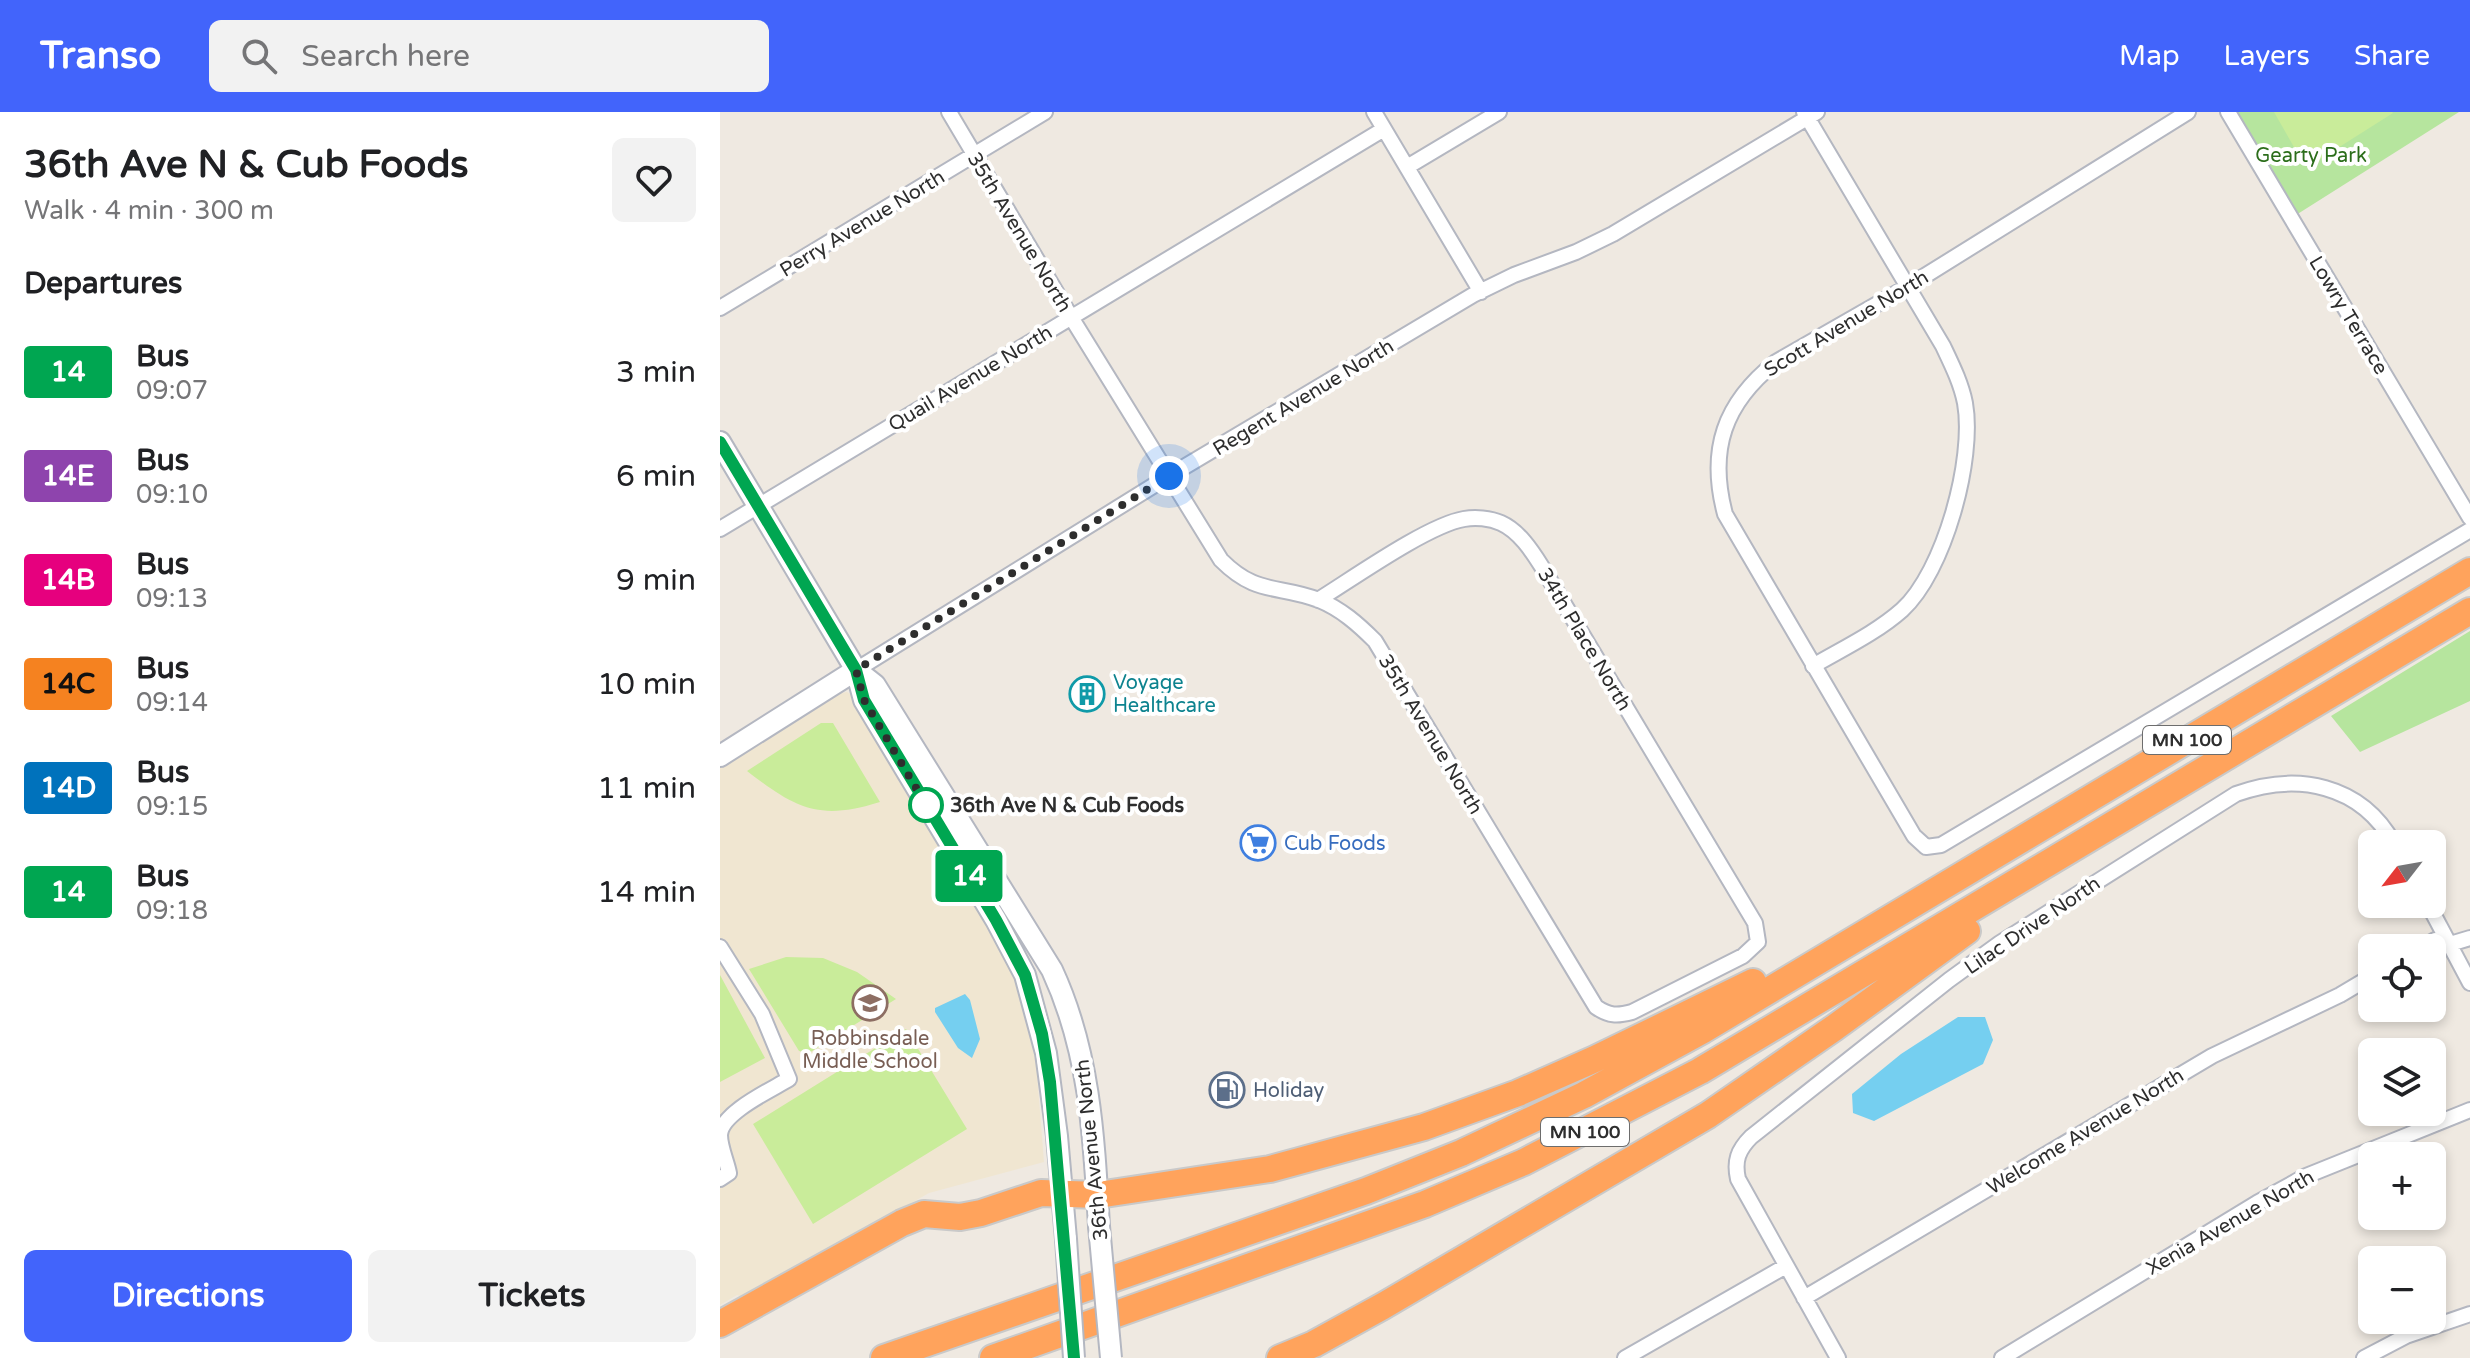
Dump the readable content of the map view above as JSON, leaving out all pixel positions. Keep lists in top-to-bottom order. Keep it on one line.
{"streets":{"highway":["MN 100"],"street":["Perry Avenue North","35th Avenue North","Lowry Terrace","Scott Avenue North","Quail Avenue North","Regent Avenue North","34th Place North","Lilac Drive North","Welcome Avenue North","36th Avenue North","Xenia Avenue North"]},"crossings":[["Perry Avenue North","35th Avenue North"],["35th Avenue North","Quail Avenue North"],["35th Avenue North","Regent Avenue North"],["35th Avenue North","34th Place North"],["Quail Avenue North","36th Avenue North"],["Regent Avenue North","36th Avenue North"]],"parks":["Gearty Park"],"places":{"building":["Voyage Healthcare"],"other":["36th Ave N & Cub Foods"],"supermarket":["Cub Foods"],"school or university":["Robbinsdale Middle School"],"fuel station":["Holiday"]},"lines":["bus line 14"],"north":"bottom left","page":{"header":"Transo","search":"Search here","nav":["Map","Layers","Share"],"heading":[["36th Ave N & Cub Foods","Walk · 4 min · 300 m"],"Departures"],"on_map":"14","list":[{"mark":"14","name":"Bus","note":"09:07","value":"3 min"},{"mark":"14E","name":"Bus","note":"09:10","value":"6 min"},{"mark":"14B","name":"Bus","note":"09:13","value":"9 min"},{"mark":"14C","name":"Bus","note":"09:14","value":"10 min"},{"mark":"14D","name":"Bus","note":"09:15","value":"11 min"},{"mark":"14","name":"Bus","note":"09:18","value":"14 min"}],"map_buttons":["+","−"],"buttons":["Directions","Tickets"]}}
